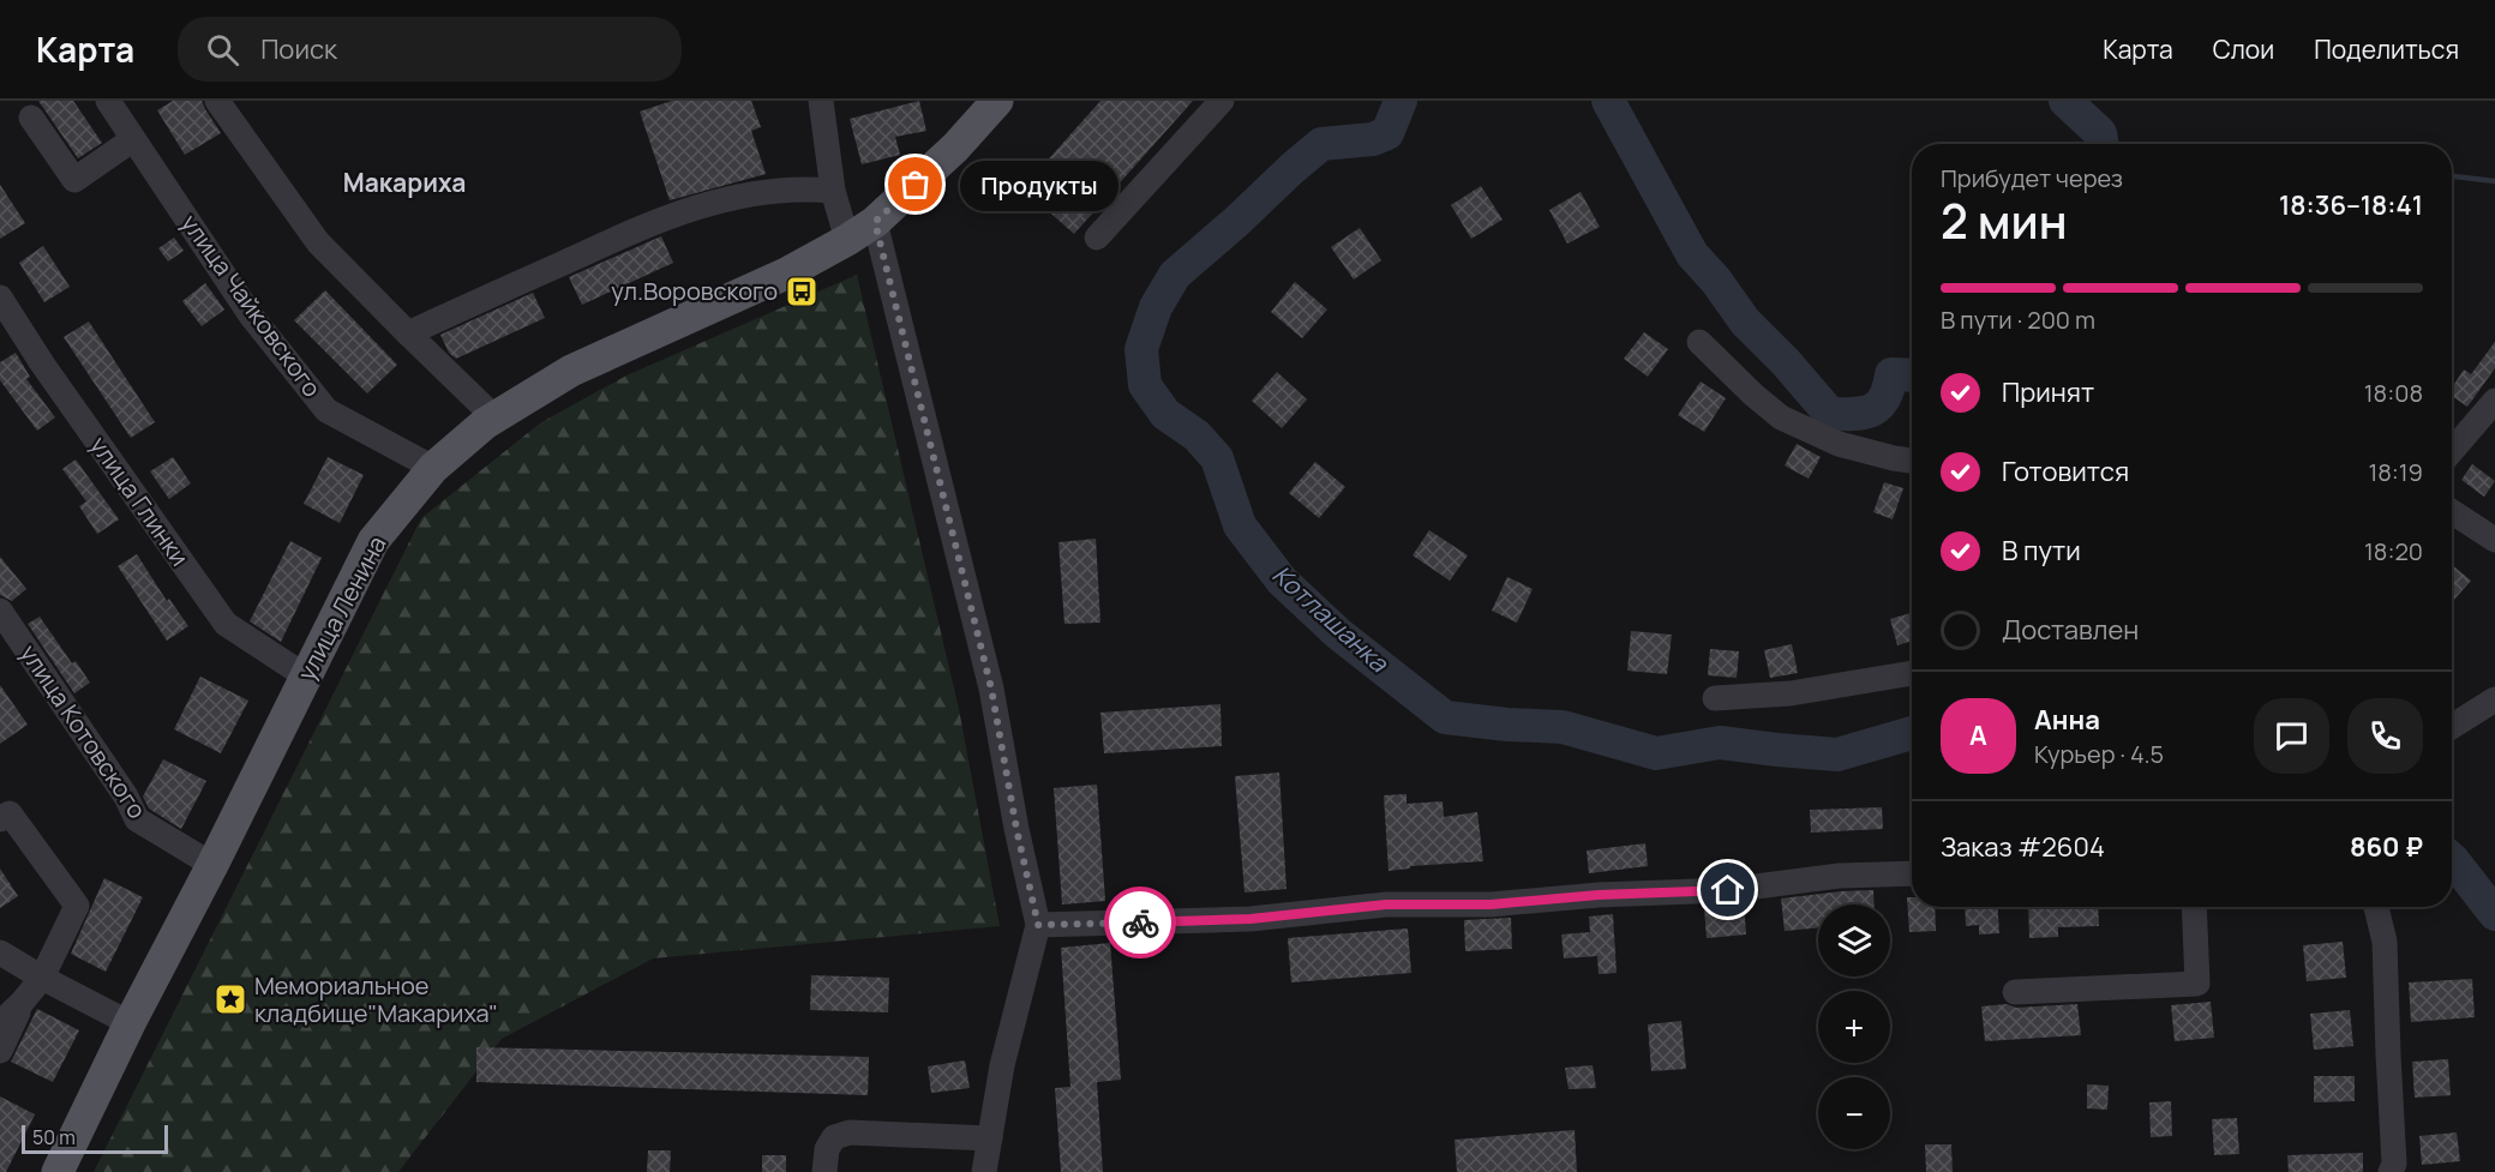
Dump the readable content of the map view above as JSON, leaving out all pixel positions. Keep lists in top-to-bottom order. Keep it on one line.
{"streets":{"main road":["улица Ленина"],"street":["улица Чайковского","улица Глинки","улица Котовского"]},"crossings":[["улица Чайковского","улица Ленина"],["улица Глинки","улица Ленина"],["улица Ленина","улица Котовского"]],"districts":["Макариха"],"water":["Котлашанка"],"places":{"other":["Продукты"],"bus stop":["ул.Воровского"],"place":["Мемориальное кладбище\"Макариха\""]},"scale_bar":"50 m","page":{"header":"Карта","search":"Поиск","nav":["Карта","Слои","Поделиться"],"heading":["2 мин","Прибудет через","18:36–18:41"],"panel":["Анна","Курьер · 4.5","Заказ #2604","860 ₽"],"bubble":"Продукты","bar":"В пути · 200 m","list":[["Принят","18:08"],["Готовится","18:19"],["В пути","18:20"],"Доставлен"],"round":"А","map_buttons":["+","−"],"scale":"50 m"}}
